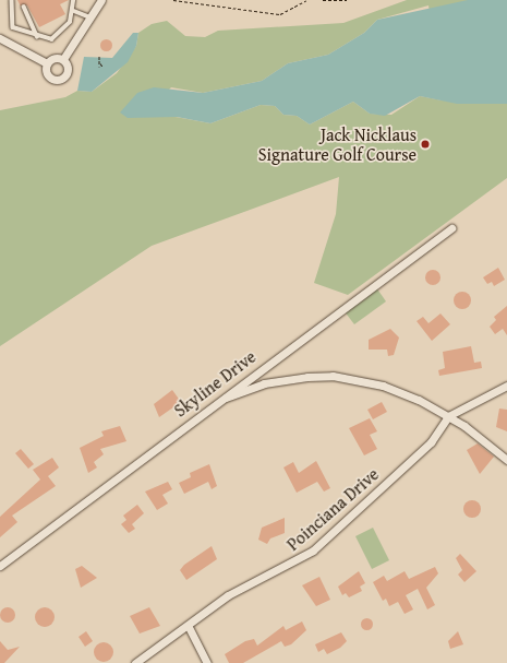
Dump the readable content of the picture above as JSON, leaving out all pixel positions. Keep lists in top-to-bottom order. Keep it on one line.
{"streets":{"street":["Skyline Drive","Poinciana Drive"]},"places":["Jack Nicklaus Signature Golf Course"]}
